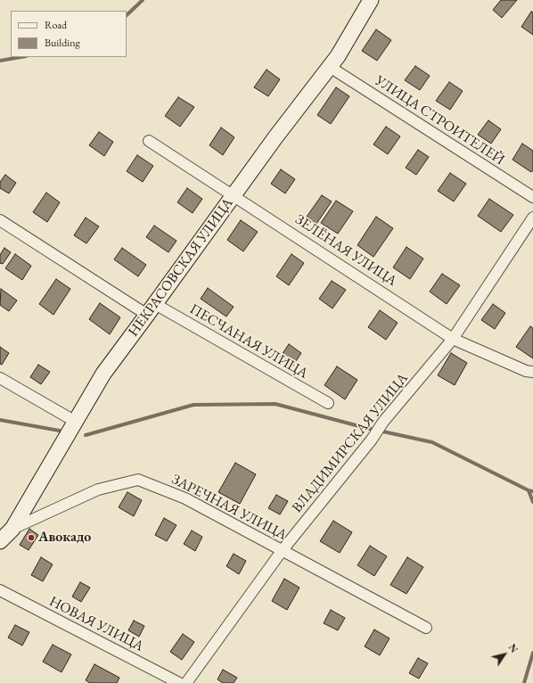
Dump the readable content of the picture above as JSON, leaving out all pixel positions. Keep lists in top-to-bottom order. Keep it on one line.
{"streets":{"street":["УЛИЦА СТРОИТЕЛЕЙ","ЗЕЛЁНАЯ УЛИЦА","НЕКРАСОВСКАЯ УЛИЦА","ПЕСЧАНАЯ УЛИЦА","ВЛАДИМИРСКАЯ УЛИЦА","ЗАРЕЧНАЯ УЛИЦА","НОВАЯ УЛИЦА"]},"crossings":[["УЛИЦА СТРОИТЕЛЕЙ","НЕКРАСОВСКАЯ УЛИЦА"],["ЗЕЛЁНАЯ УЛИЦА","НЕКРАСОВСКАЯ УЛИЦА"],["ЗЕЛЁНАЯ УЛИЦА","ВЛАДИМИРСКАЯ УЛИЦА"],["НЕКРАСОВСКАЯ УЛИЦА","ПЕСЧАНАЯ УЛИЦА"],["НЕКРАСОВСКАЯ УЛИЦА","ЗАРЕЧНАЯ УЛИЦА"],["ВЛАДИМИРСКАЯ УЛИЦА","ЗАРЕЧНАЯ УЛИЦА"]],"places":["Авокадо"],"legend":["Road","Building"],"north":"top right"}
